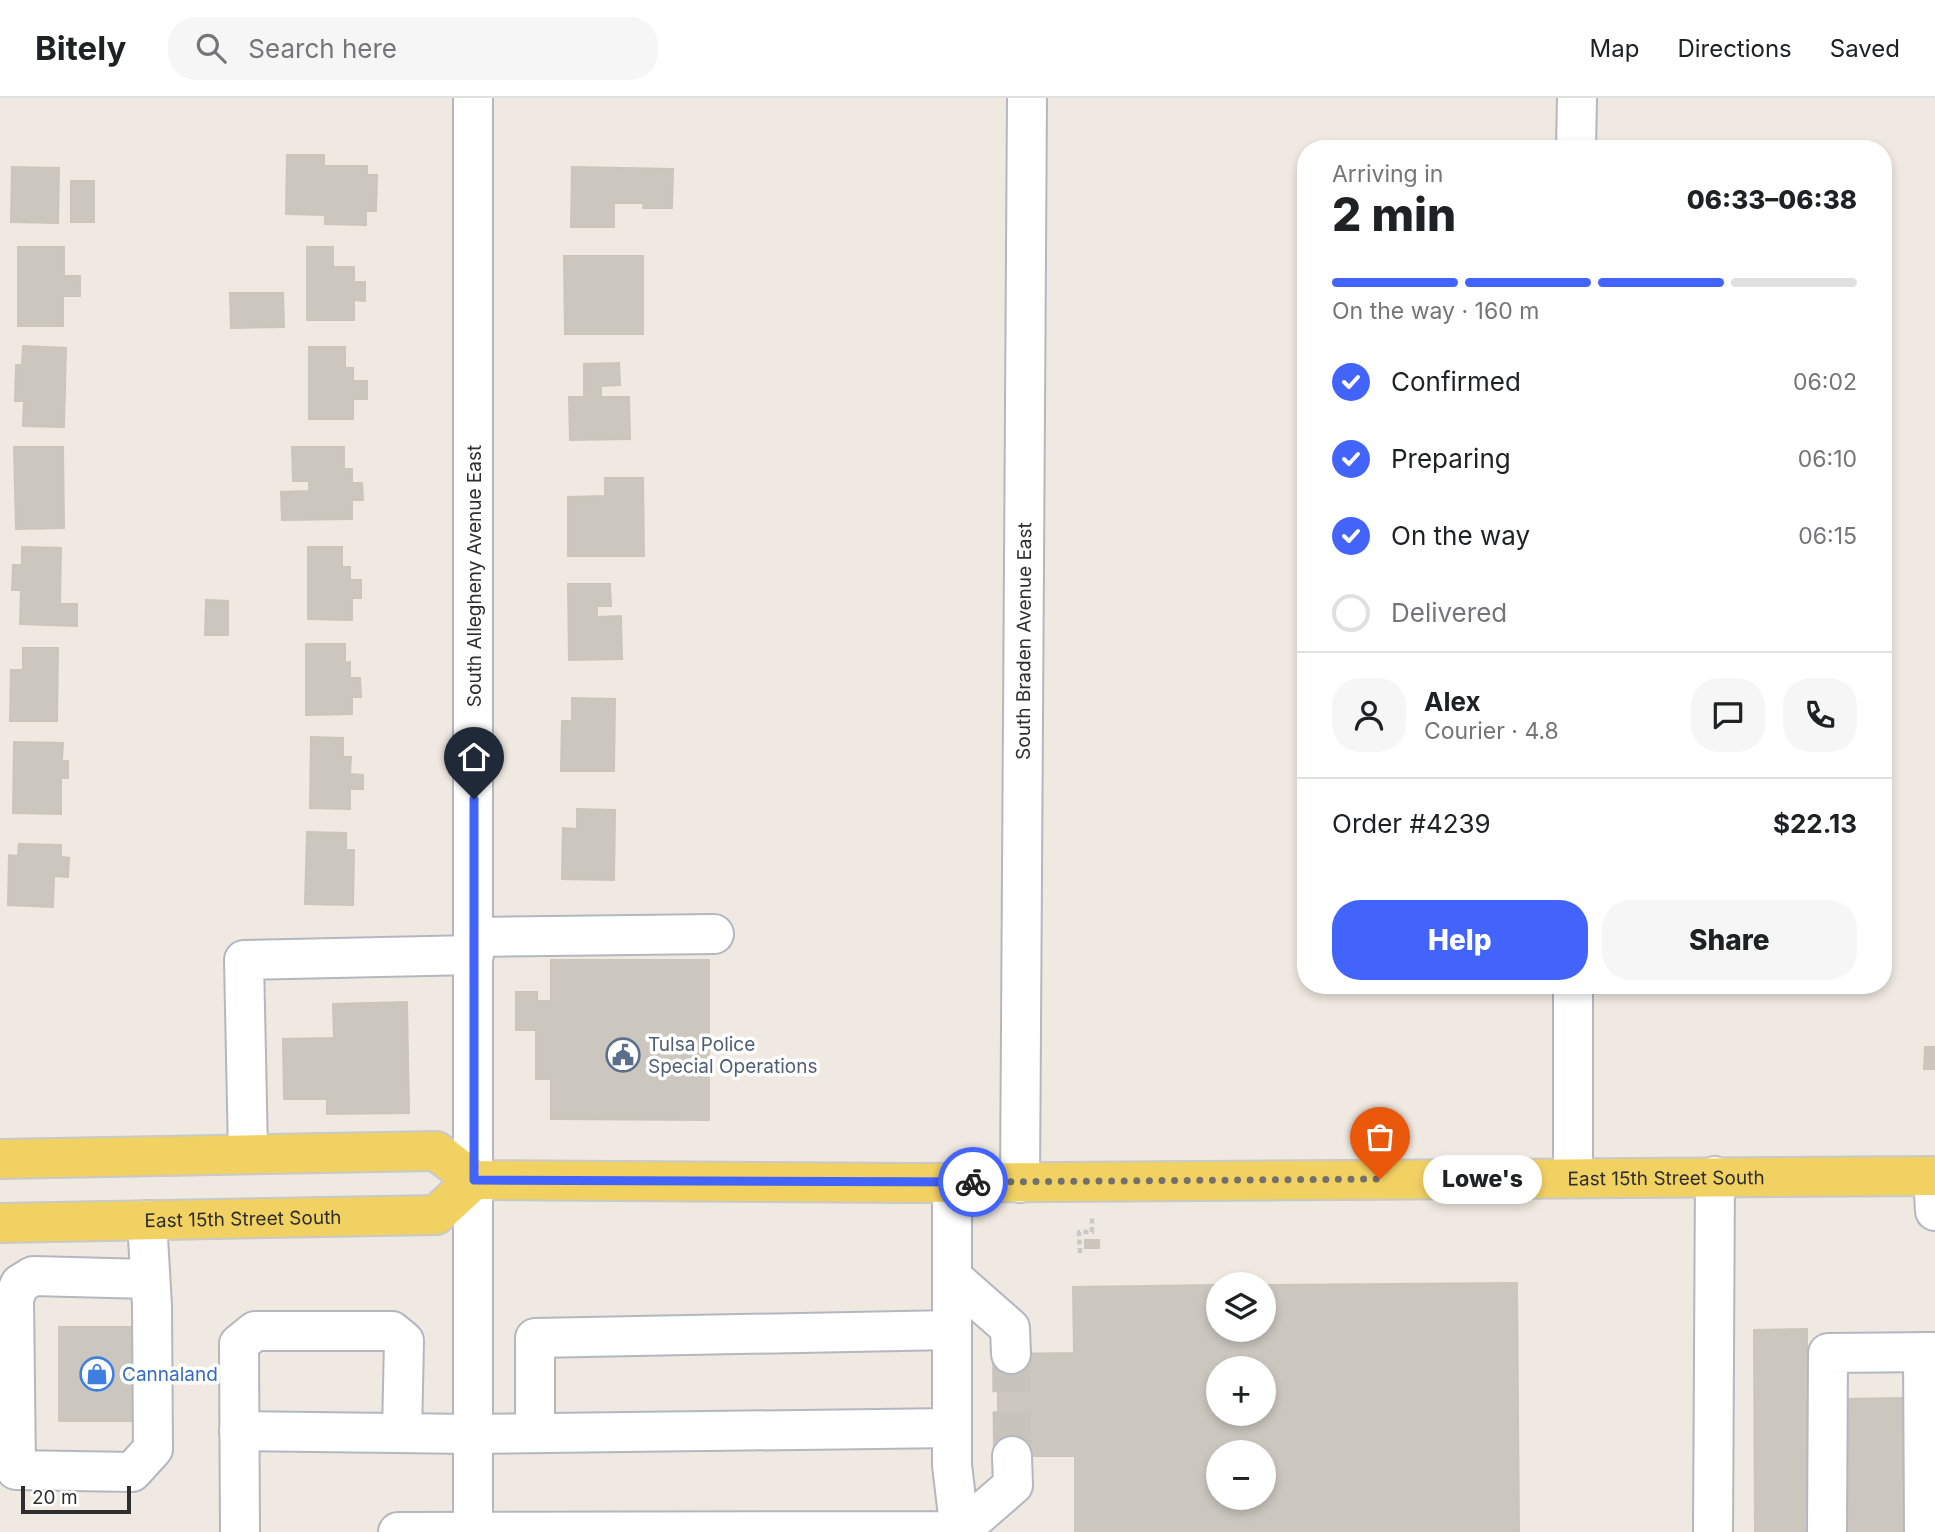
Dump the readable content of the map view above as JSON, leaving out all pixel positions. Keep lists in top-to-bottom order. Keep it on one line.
{"streets":{"main road":["East 15th Street South"],"street":["South Allegheny Avenue East","South Braden Avenue East"]},"crossings":[["South Allegheny Avenue East","East 15th Street South"],["South Braden Avenue East","East 15th Street South"]],"places":{"public building":["Tulsa Police Special Operations"],"other":["Lowe's"],"shop":["Cannaland"]},"scale_bar":"20 m","page":{"header":"Bitely","search":"Search here","nav":["Map","Directions","Saved"],"heading":["2 min","Arriving in","06:33–06:38"],"panel":["Alex","Courier · 4.8","Order #4239","$22.13"],"bar":"On the way · 160 m","list":[["Confirmed","06:02"],["Preparing","06:10"],["On the way","06:15"],"Delivered"],"buttons":["Help","Share"],"bubble":"Lowe's","map_buttons":["+","−"],"scale":"20 m"}}
